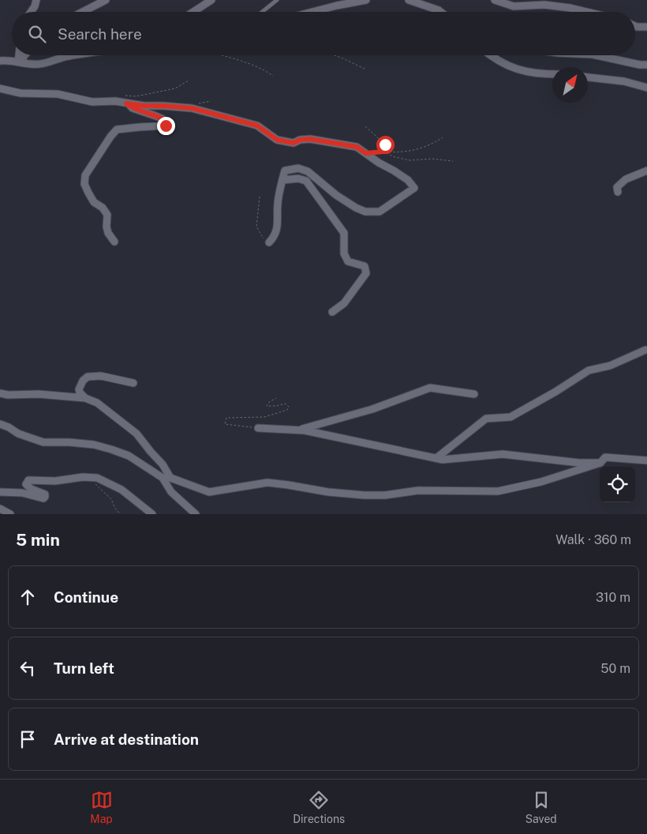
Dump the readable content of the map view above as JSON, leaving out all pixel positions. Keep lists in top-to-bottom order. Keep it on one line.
{"north":"top right","page":{"search":"Search here","heading":["5 min","Walk · 360 m"],"list":[["Continue","310 m"],["Turn left","50 m"],"Arrive at destination"],"nav":["Map","Directions","Saved"]}}
